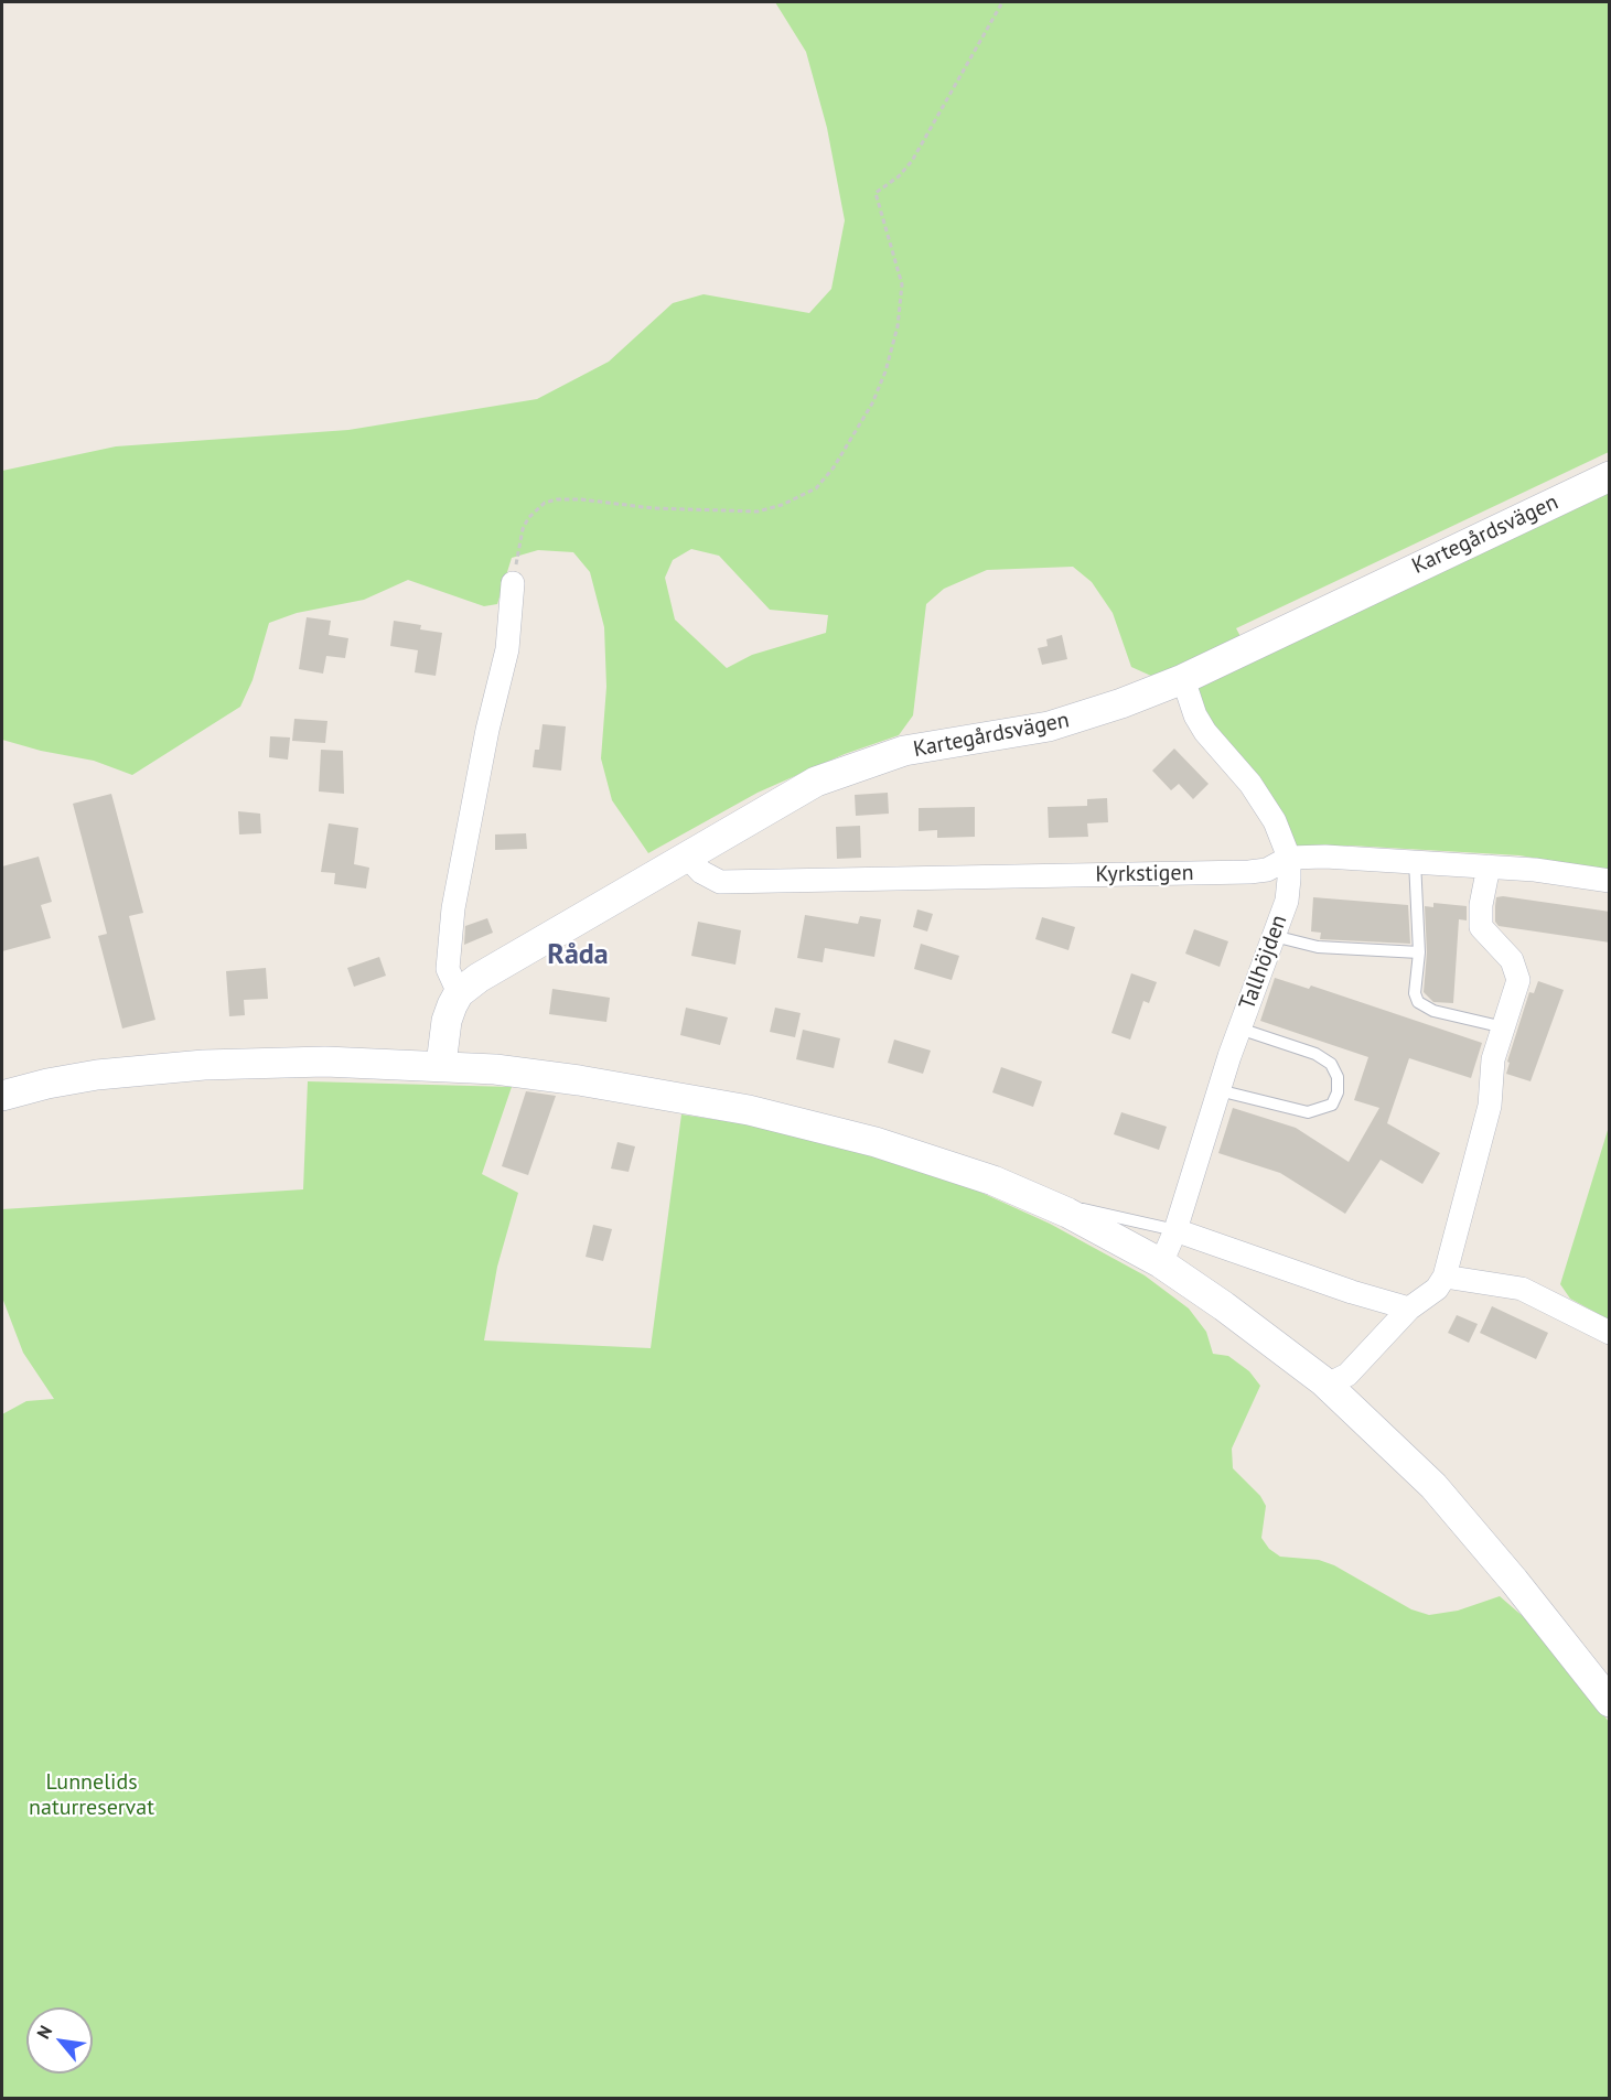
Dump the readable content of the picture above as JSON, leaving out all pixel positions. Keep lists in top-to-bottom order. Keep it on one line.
{"streets":{"street":["Kartegårdsvägen","Kyrkstigen","Tallhöjden"]},"crossings":[["Kartegårdsvägen","Kyrkstigen"],["Kartegårdsvägen","Tallhöjden"],["Kyrkstigen","Tallhöjden"]],"districts":["Råda"],"parks":["Lunnelids naturreservat"],"north":"top left"}
